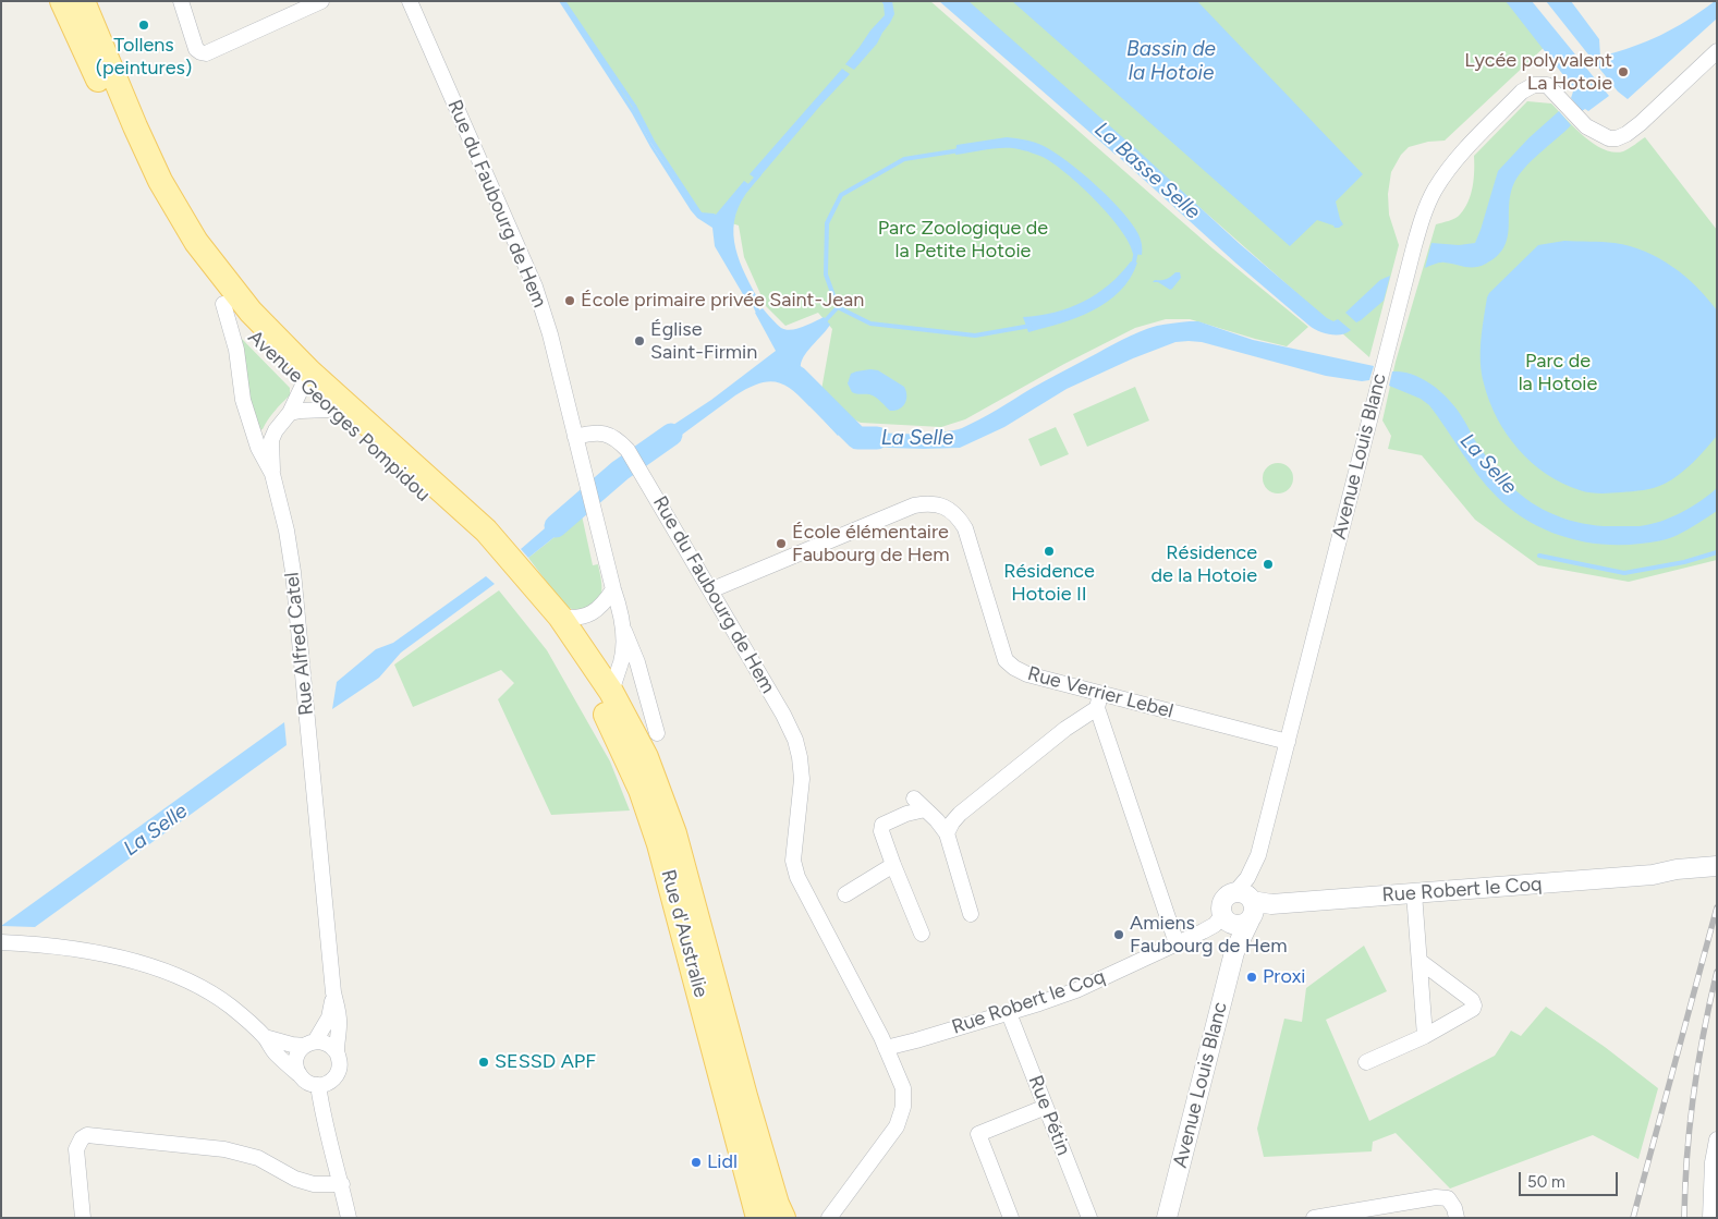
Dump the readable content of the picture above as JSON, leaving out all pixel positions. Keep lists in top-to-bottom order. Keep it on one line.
{"streets":{"main road":["Avenue Georges Pompidou","Rue d'Australie"],"street":["Rue du Faubourg de Hem","Avenue Louis Blanc","Rue Alfred Catel","Rue Verrier Lebel","Rue Robert le Coq","Rue Pétin"]},"crossings":[["Rue du Faubourg de Hem","Rue Verrier Lebel"],["Rue du Faubourg de Hem","Rue Robert le Coq"],["Avenue Georges Pompidou","Rue Alfred Catel"],["Avenue Georges Pompidou","Rue d'Australie"],["Avenue Louis Blanc","Rue Verrier Lebel"],["Avenue Louis Blanc","Rue Robert le Coq"],["Rue Robert le Coq","Rue Pétin"]],"water":["Bassin de la Hotoie","La Basse Selle","La Selle"],"parks":["Parc Zoologique de la Petite Hotoie","Parc de la Hotoie"],"places":["Tollens (peintures)","Lycée polyvalent La Hotoie","École primaire privée Saint-Jean","Église Saint-Firmin","École élémentaire Faubourg de Hem","Résidence Hotoie II","Résidence de la Hotoie","Amiens Faubourg de Hem","Proxi","SESSD APF","Lidl"],"scale_bar":"50 m"}
